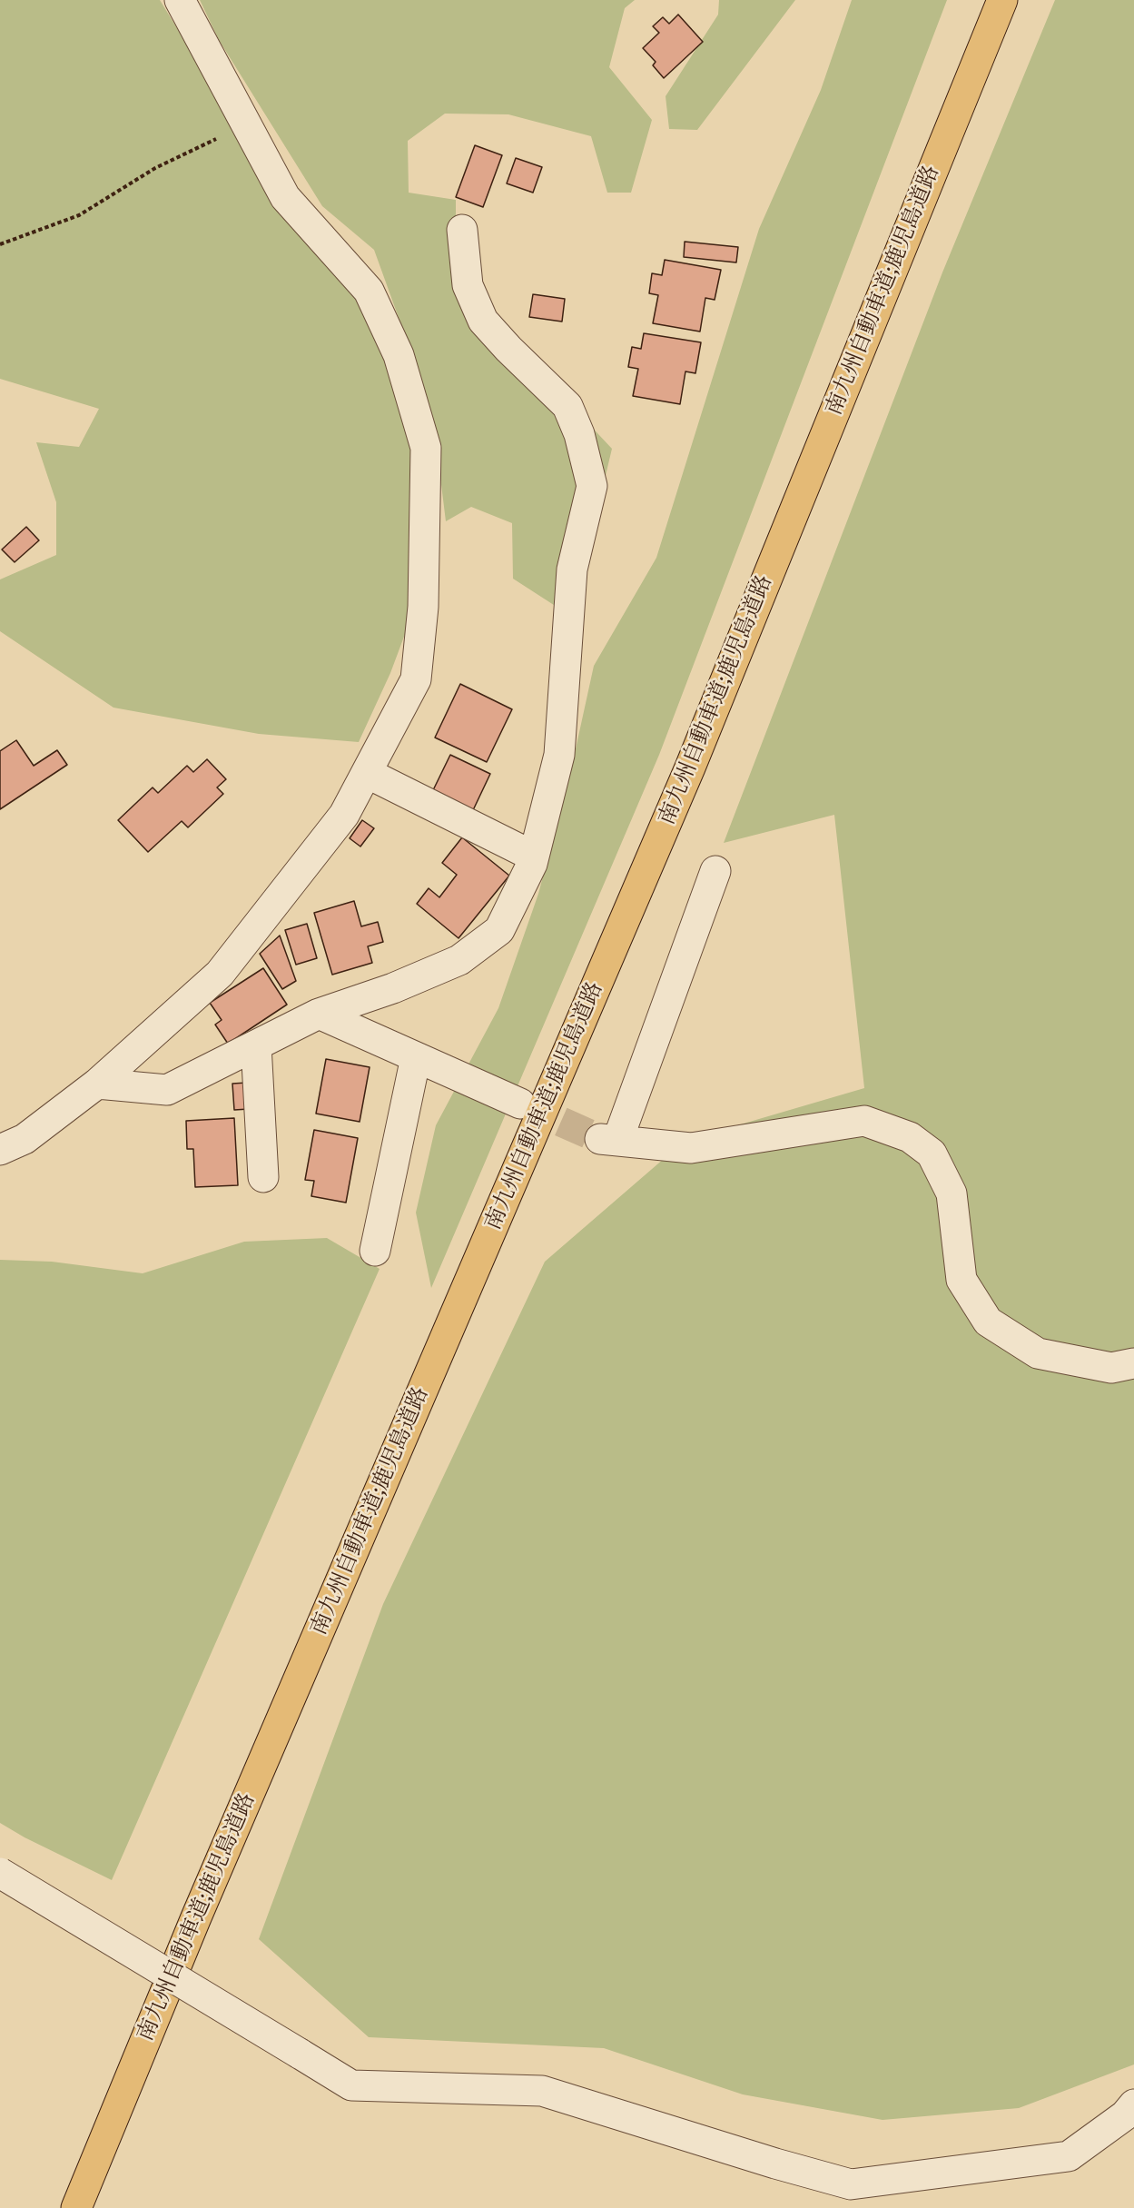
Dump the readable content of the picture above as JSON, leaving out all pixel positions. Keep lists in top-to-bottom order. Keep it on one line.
{"streets":{"highway":["南九州自動車道;鹿児島道路"]}}
